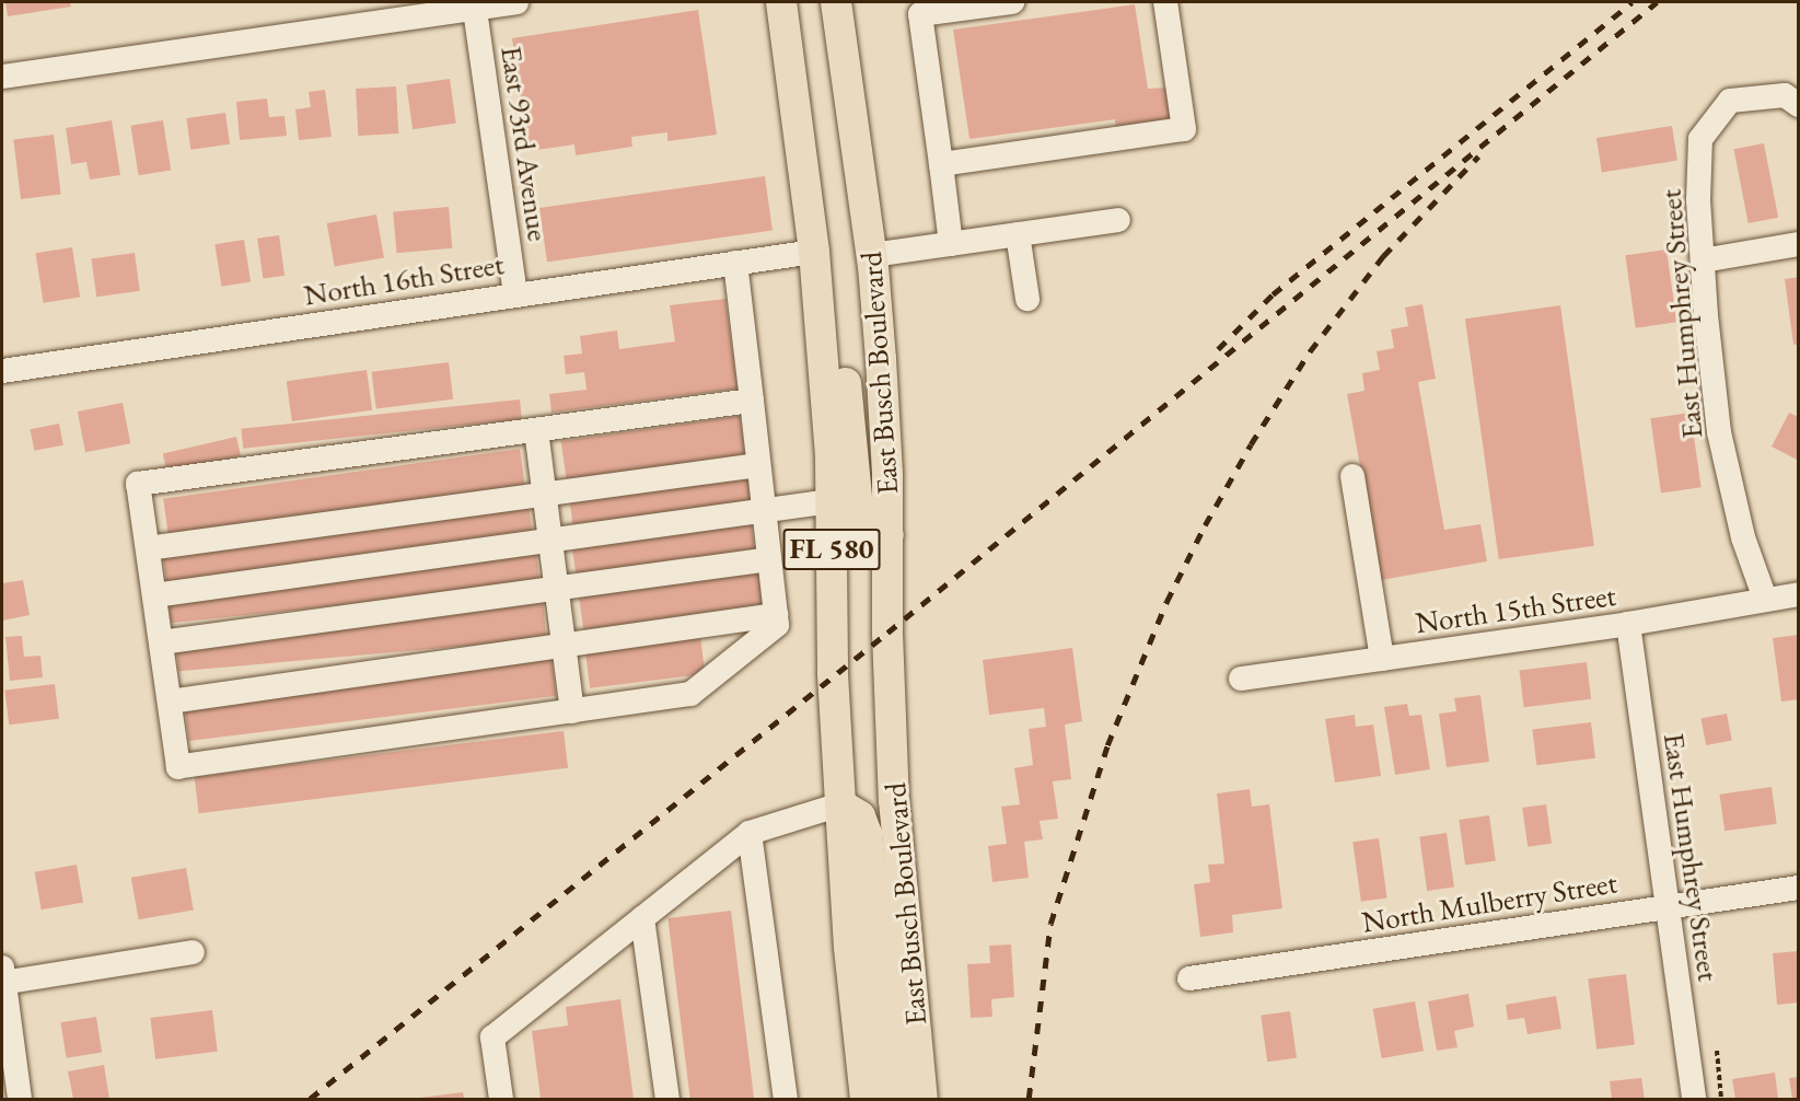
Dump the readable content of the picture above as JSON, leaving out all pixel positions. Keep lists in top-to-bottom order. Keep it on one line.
{"streets":{"main road":["East Busch Boulevard","FL 580"],"street":["East 93rd Avenue","North 16th Street","East Humphrey Street","North 15th Street","North Mulberry Street"]},"crossings":[["East 93rd Avenue","North 16th Street"],["North 16th Street","East Busch Boulevard"],["East Humphrey Street","North 15th Street"],["East Humphrey Street","North Mulberry Street"]]}
